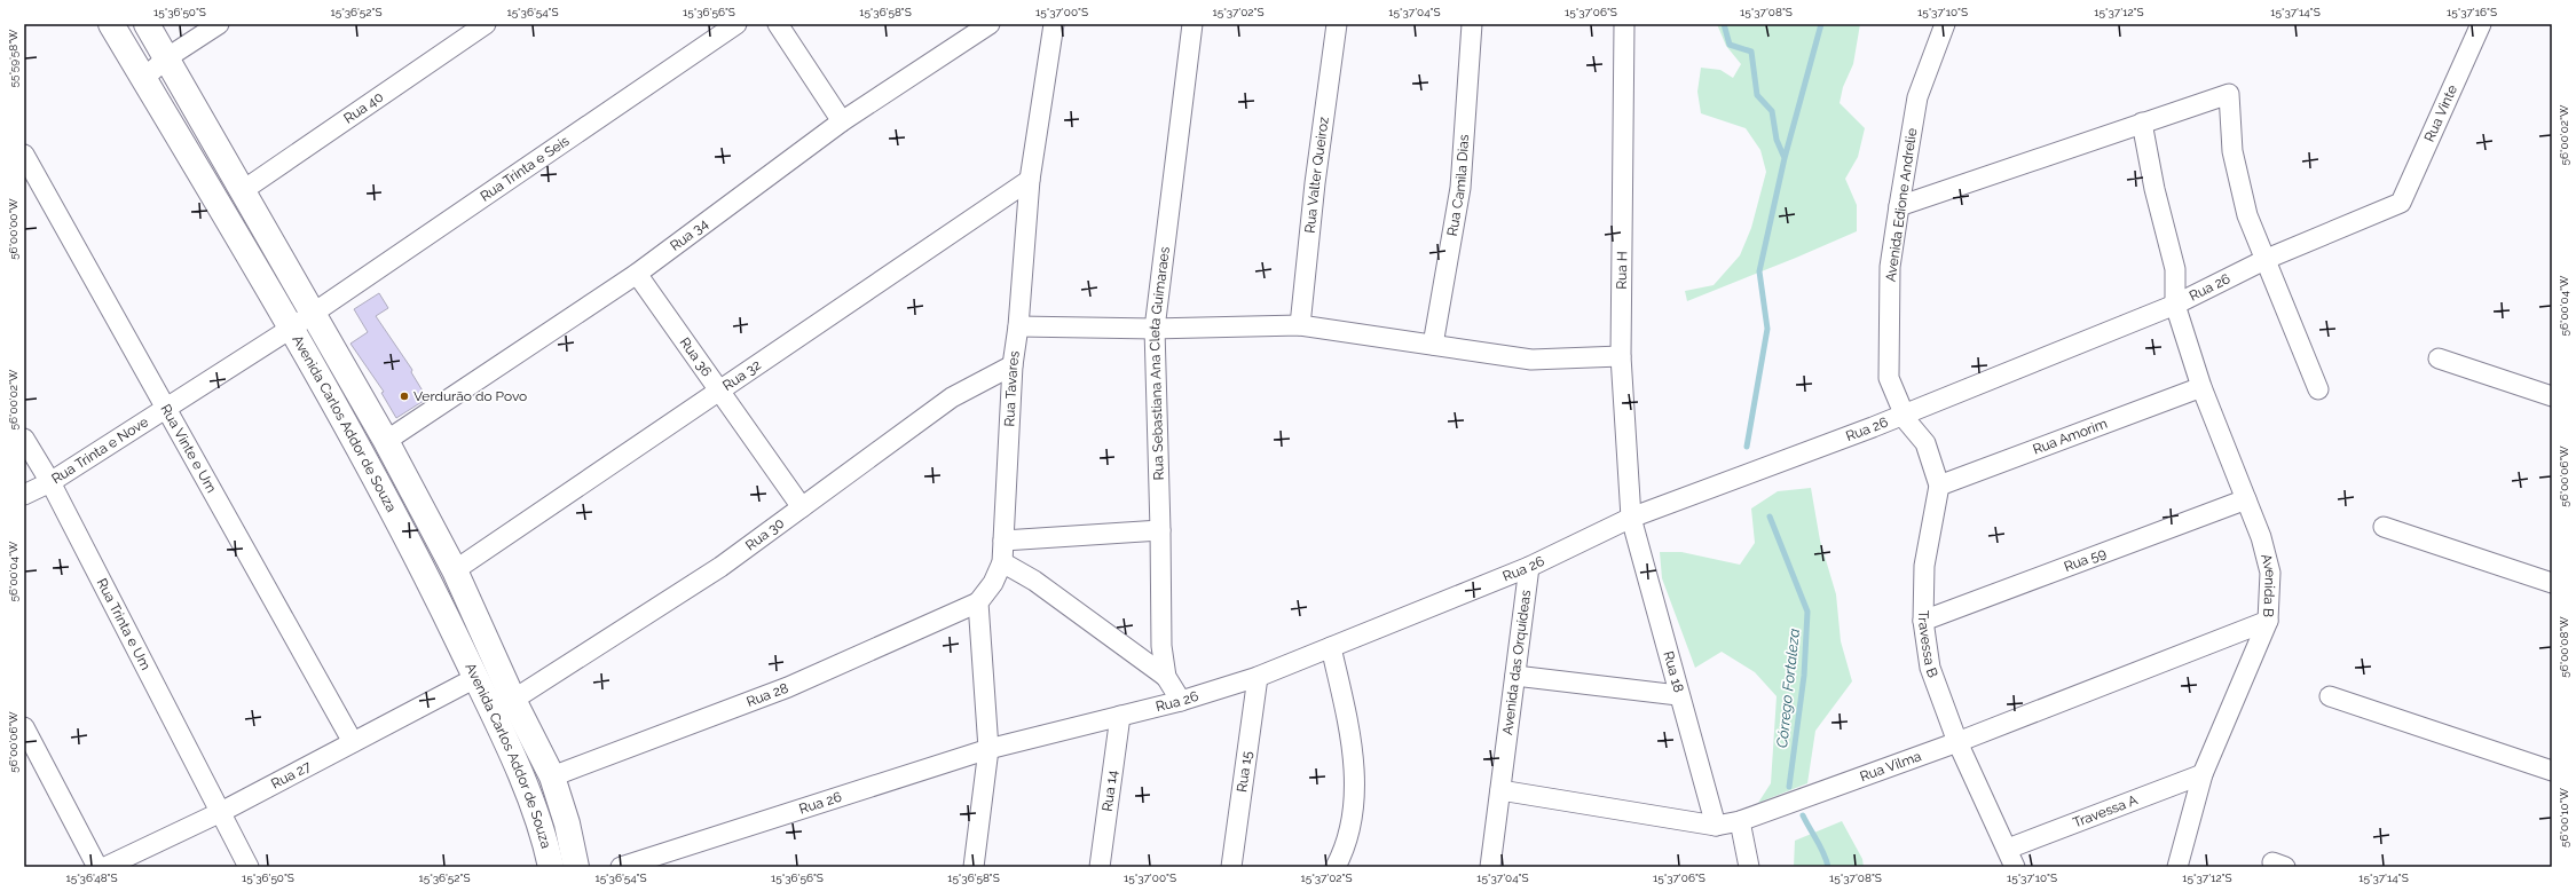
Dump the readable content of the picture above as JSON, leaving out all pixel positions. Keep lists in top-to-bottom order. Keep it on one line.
{"streets":{"street":["Rua 40","Rua Vinte","Rua Trinta e Seis","Rua Valter Queiroz","Rua Camila Dias","Avenida Edione Andrelie","Rua 34","Rua H","Rua 26","Rua 36","Rua Sebastiana Ana Cleta Guimaraes","Rua 32","Rua Tavares","Avenida Carlos Addor de Souza","Rua Amorim","Rua Vinte e Um","Rua Trinta e Nove","Rua 30","Rua 59","Avenida B","Rua Trinta e Um","Travessa B","Avenida das Orquídeas","Rua 18","Rua 28","Rua Vilma","Rua 15","Rua 27","Rua 14","Travessa A"]},"crossings":[["Rua 40","Avenida Carlos Addor de Souza"],["Rua Vinte","Rua 26"],["Rua Trinta e Seis","Avenida Carlos Addor de Souza"],["Rua Trinta e Seis","Rua Trinta e Nove"],["Avenida Edione Andrelie","Rua 26"],["Avenida Edione Andrelie","Travessa B"],["Rua 34","Rua 36"],["Rua 34","Avenida Carlos Addor de Souza"],["Rua H","Rua 26"],["Rua H","Rua 18"],["Rua 26","Rua Sebastiana Ana Cleta Guimaraes"],["Rua 26","Avenida B"],["Rua 26","Travessa B"],["Rua 26","Avenida das Orquídeas"],["Rua 26","Rua 18"],["Rua 26","Rua 15"],["Rua 26","Rua 14"],["Rua 36","Rua 32"],["Rua 36","Rua 30"],["Rua 32","Rua Tavares"],["Rua 32","Avenida Carlos Addor de Souza"],["Rua Tavares","Rua 30"],["Rua Tavares","Rua 28"],["Avenida Carlos Addor de Souza","Rua Trinta e Nove"],["Avenida Carlos Addor de Souza","Rua 30"],["Avenida Carlos Addor de Souza","Rua 28"],["Avenida Carlos Addor de Souza","Rua 27"],["Rua Amorim","Avenida B"],["Rua Amorim","Travessa B"],["Rua Vinte e Um","Rua Trinta e Nove"],["Rua Vinte e Um","Rua 27"],["Rua Trinta e Nove","Rua Trinta e Um"],["Rua 59","Avenida B"],["Rua 59","Travessa B"],["Avenida B","Rua Vilma"],["Avenida B","Travessa A"],["Rua Trinta e Um","Rua 27"],["Travessa B","Rua Vilma"],["Travessa B","Travessa A"],["Avenida das Orquídeas","Rua Vilma"],["Rua 18","Rua Vilma"]],"water":["Córrego Fortaleza"],"places":["Verdurão do Povo"],"coordinates":["15°36'50\"S","15°36'52\"S","15°36'54\"S","15°36'56\"S","15°36'58\"S","15°37'00\"S","15°37'02\"S","15°37'04\"S","15°37'06\"S","15°37'08\"S","15°37'10\"S","15°37'12\"S","15°37'14\"S","15°37'16\"S","55°59'58\"W","56°00'02\"W","56°00'00\"W","56°00'04\"W","56°00'06\"W","56°00'08\"W","56°00'10\"W","15°36'48\"S"]}
